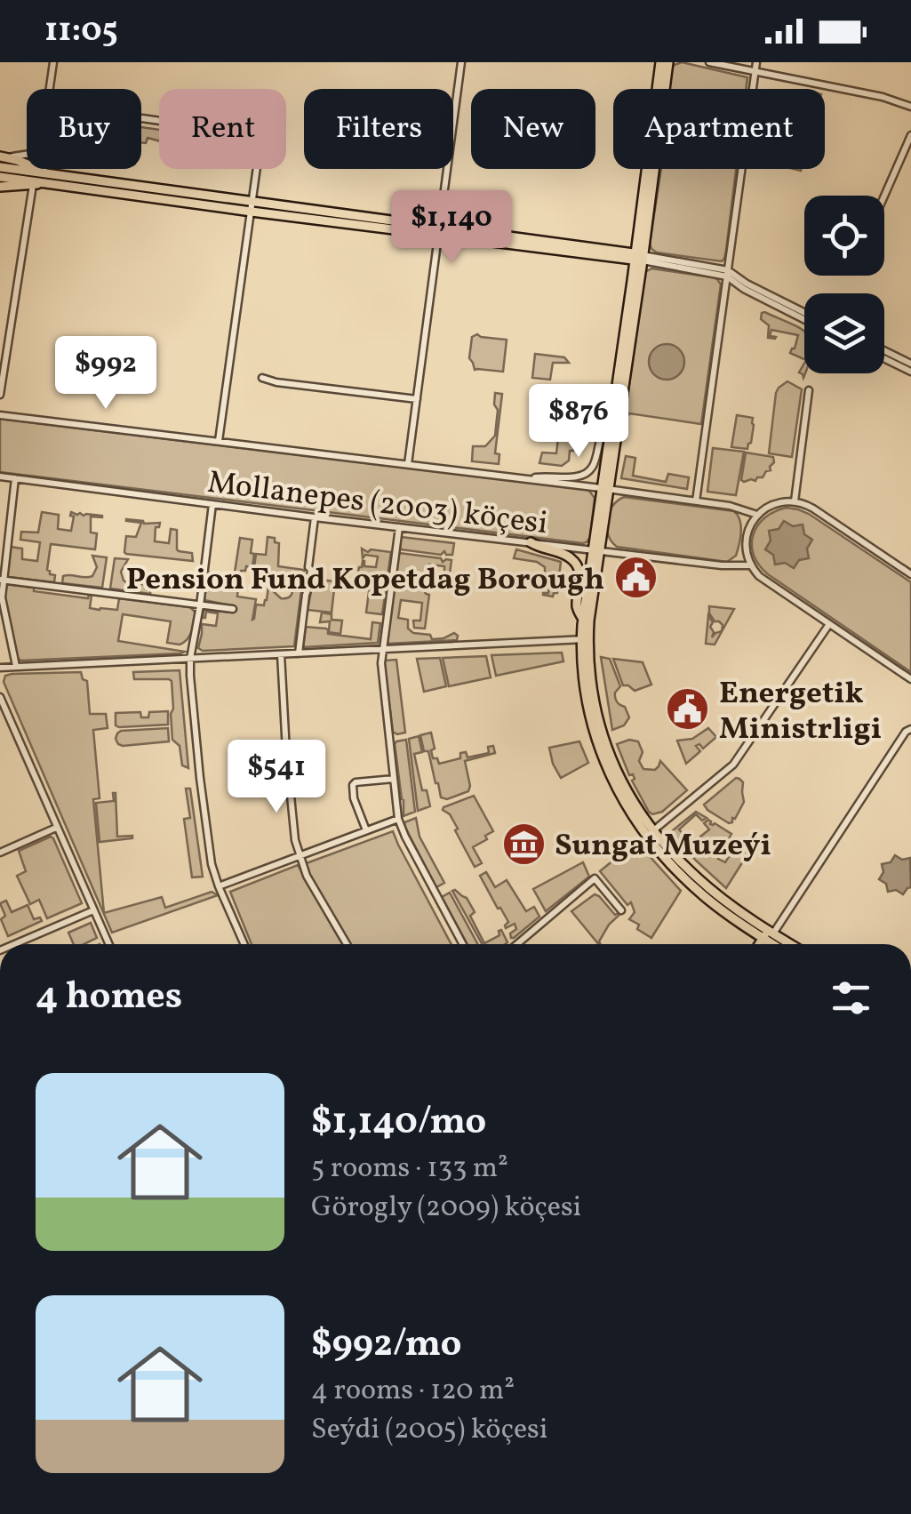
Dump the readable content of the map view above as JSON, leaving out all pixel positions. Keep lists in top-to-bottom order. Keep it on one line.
{"streets":{"street":["Mollanepes (2003) köçesi"]},"places":{"public building":["Pension Fund Kopetdag Borough","Energetik Ministrligi"],"museum":["Sungat Muzeýi"]},"page":{"status":"11:05","chip":["Buy","Rent","Filters","New","Apartment"],"price":["$1,140","$992","$876","$541"],"heading":"4 homes","list":[{"name":"$1,140/mo","note":"5 rooms · 133 m² · Görogly (2009) köçesi"},{"name":"$992/mo","note":"4 rooms · 120 m² · Seýdi (2005) köçesi"}]}}
